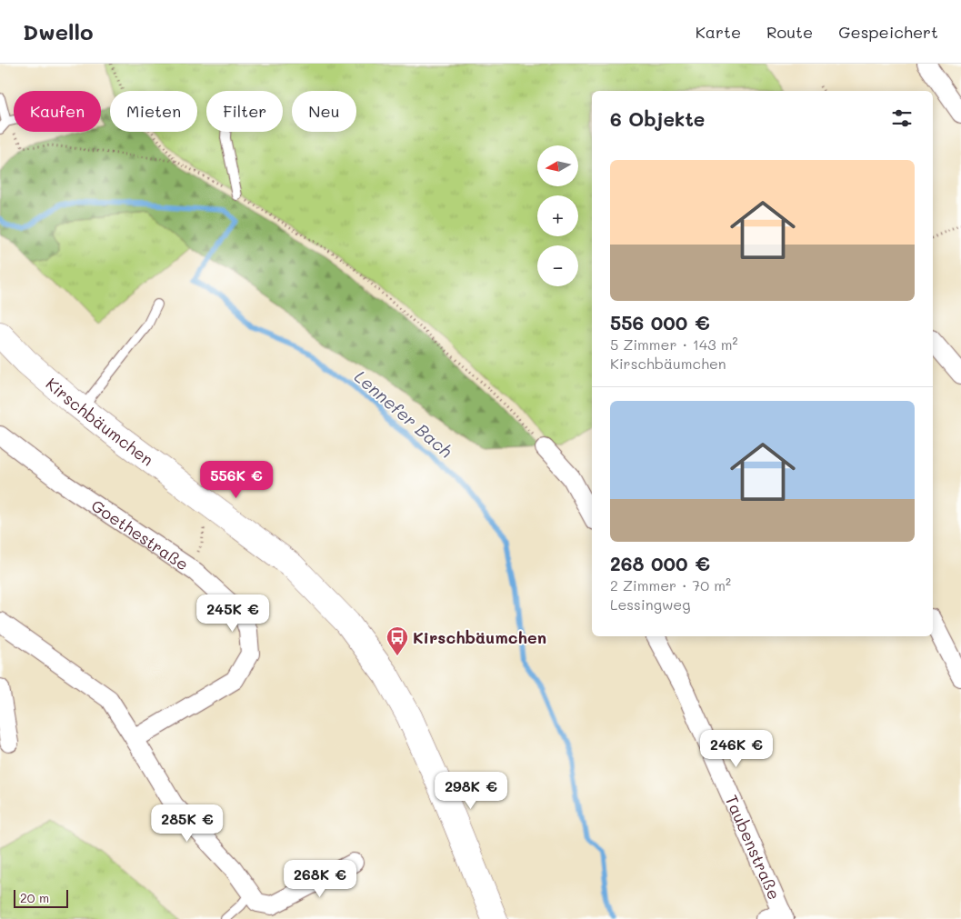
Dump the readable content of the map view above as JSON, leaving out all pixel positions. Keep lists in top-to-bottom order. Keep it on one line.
{"streets":{"main road":["Kirschbäumchen"],"street":["Goethestraße","Taubenstraße"]},"water":["Lennefer Bach"],"places":{"bus stop":["Kirschbäumchen"]},"scale_bar":"20 m","north":"left","page":{"header":"Dwello","nav":["Karte","Route","Gespeichert"],"chip":["Kaufen","Mieten","Filter","Neu"],"heading":"6 Objekte","map_buttons":["+","−"],"list":[{"name":"556 000 €","note":"5 Zimmer · 143 m² · Kirschbäumchen"},{"name":"268 000 €","note":"2 Zimmer · 70 m² · Lessingweg"}],"price":["556K €","245K €","246K €","298K €","285K €","268K €"],"scale":"20 m"}}
